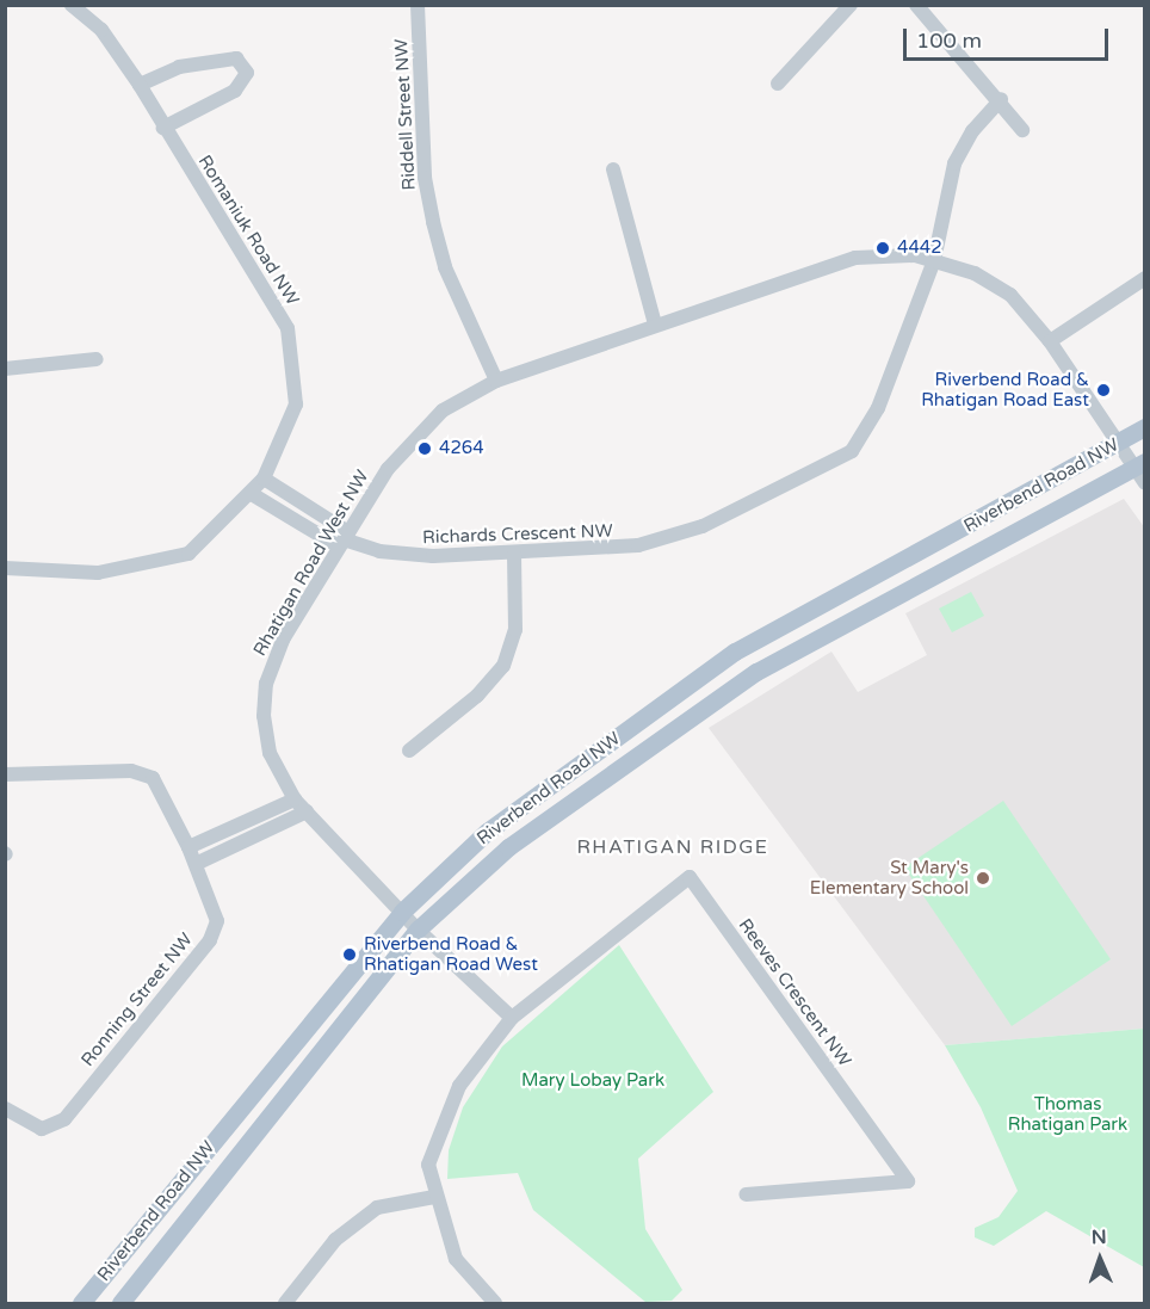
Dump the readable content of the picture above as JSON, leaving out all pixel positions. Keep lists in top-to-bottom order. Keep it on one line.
{"streets":{"main road":["Riverbend Road NW"],"street":["Riddell Street NW","Romaniuk Road NW","Richards Crescent NW","Rhatigan Road West NW","Reeves Crescent NW","Ronning Street NW"]},"crossings":[["Riddell Street NW","Rhatigan Road West NW"],["Riverbend Road NW","Rhatigan Road West NW"],["Richards Crescent NW","Rhatigan Road West NW"],["Rhatigan Road West NW","Reeves Crescent NW"]],"districts":["RHATIGAN RIDGE"],"parks":["Mary Lobay Park","Thomas Rhatigan Park"],"places":["4442","Riverbend Road & Rhatigan Road East","4264","St Mary's Elementary School","Riverbend Road & Rhatigan Road West"],"scale_bar":"100 m","north":"top"}
